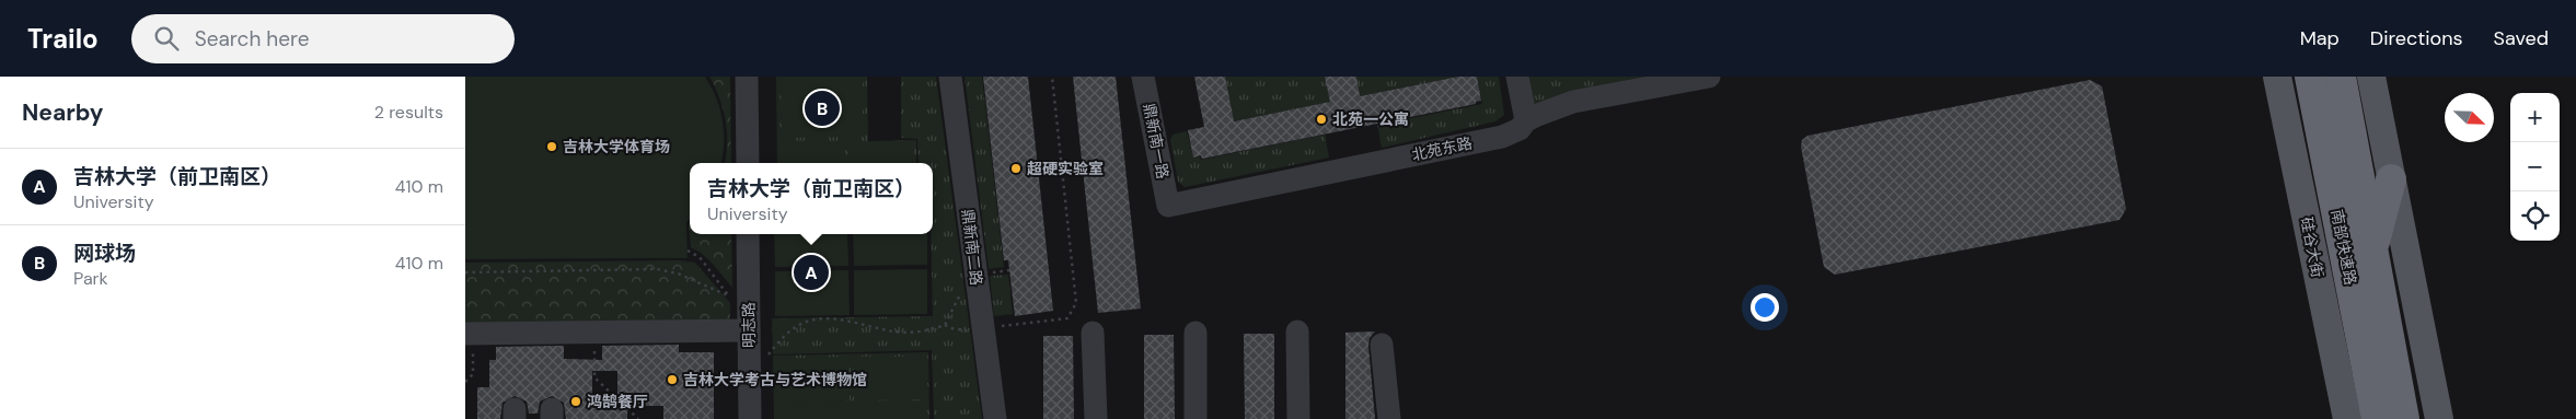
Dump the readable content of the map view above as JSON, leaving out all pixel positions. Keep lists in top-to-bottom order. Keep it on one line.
{"streets":{"highway":["南部快速路"],"main road":["硅谷大街"],"lane":["鼎新南一路","北苑东路","鼎新南二路","明志路"]},"crossings":[["鼎新南一路","北苑东路"]],"places":["北苑一公寓","吉林大学体育场","超硬实验室","吉林大学考古与艺术博物馆","鸿鹄餐厅"],"north":"bottom right","page":{"header":"Trailo","search":"Search here","nav":["Map","Directions","Saved"],"heading":["Nearby","2 results"],"pins":["B","A"],"map_buttons":["+","−"],"list":[{"mark":"A","name":"吉林大学（前卫南区）","note":"University","value":"410 m"},{"mark":"B","name":"网球场","note":"Park","value":"410 m"}],"popup":["吉林大学（前卫南区）","University"]}}
